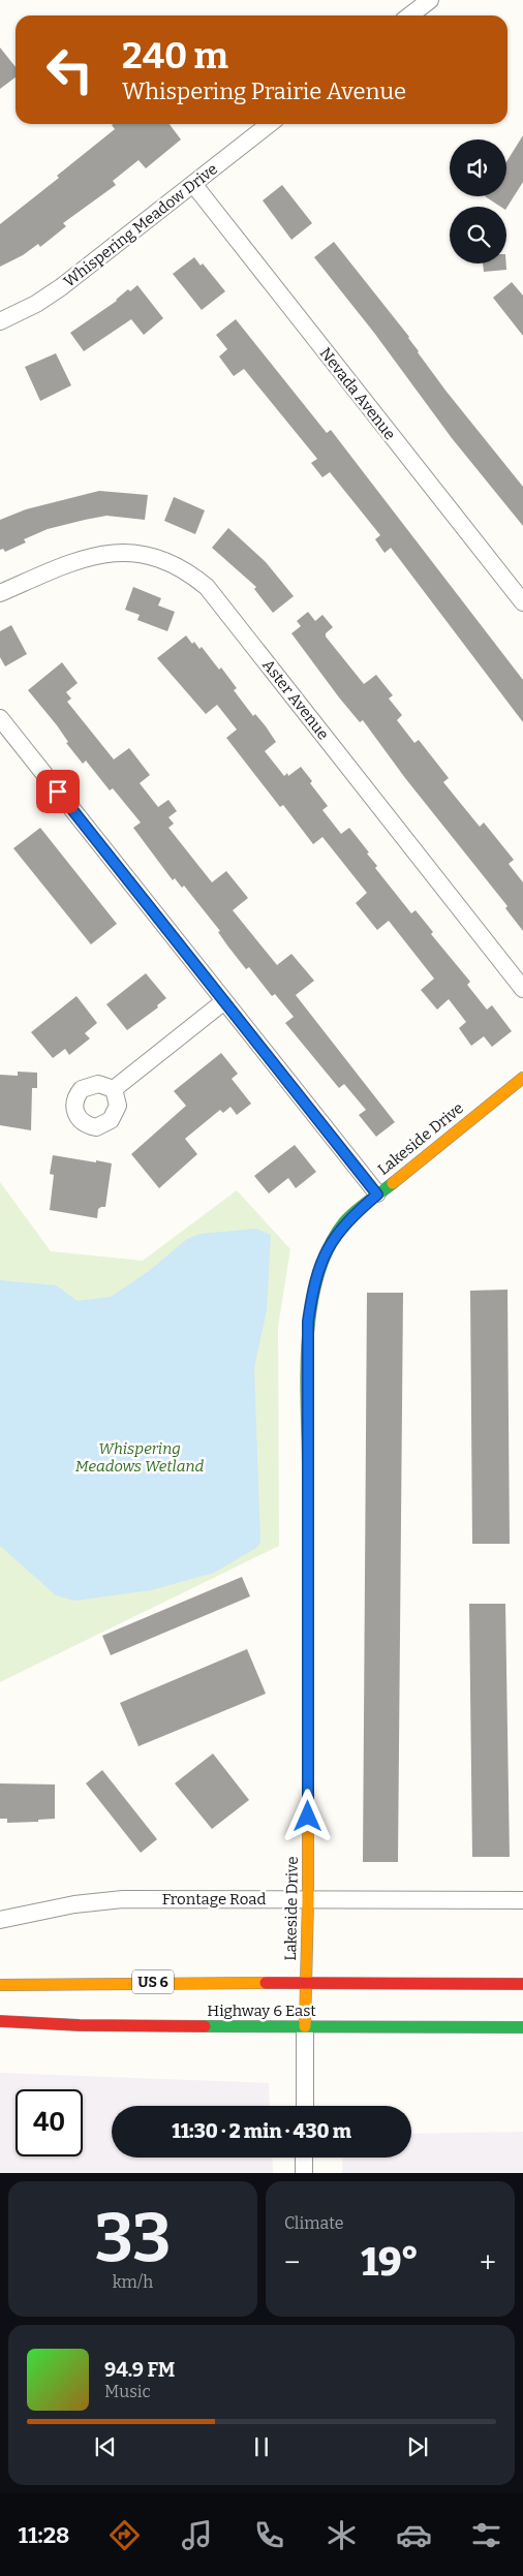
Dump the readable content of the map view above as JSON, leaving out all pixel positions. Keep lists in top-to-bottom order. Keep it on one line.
{"streets":{"main road":["Lakeside Drive","US 6","Highway 6 East"],"street":["Whispering Meadow Drive","Nevada Avenue","Aster Avenue","Frontage Road"]},"crossings":[["Whispering Meadow Drive","Nevada Avenue"],["Lakeside Drive","Frontage Road"],["Lakeside Drive","Highway 6 East"]],"parks":["Whispering Meadows Wetland"],"page":{"turn":["240 m","Whispering Prairie Avenue"],"limit":"40","trip":"11:30 · 2 min · 430 m","tile":[["33","km/h"],"Climate"],"heat":["−","19°","+"],"song":["94.9 FM","Music"],"tabs":"11:28"}}
